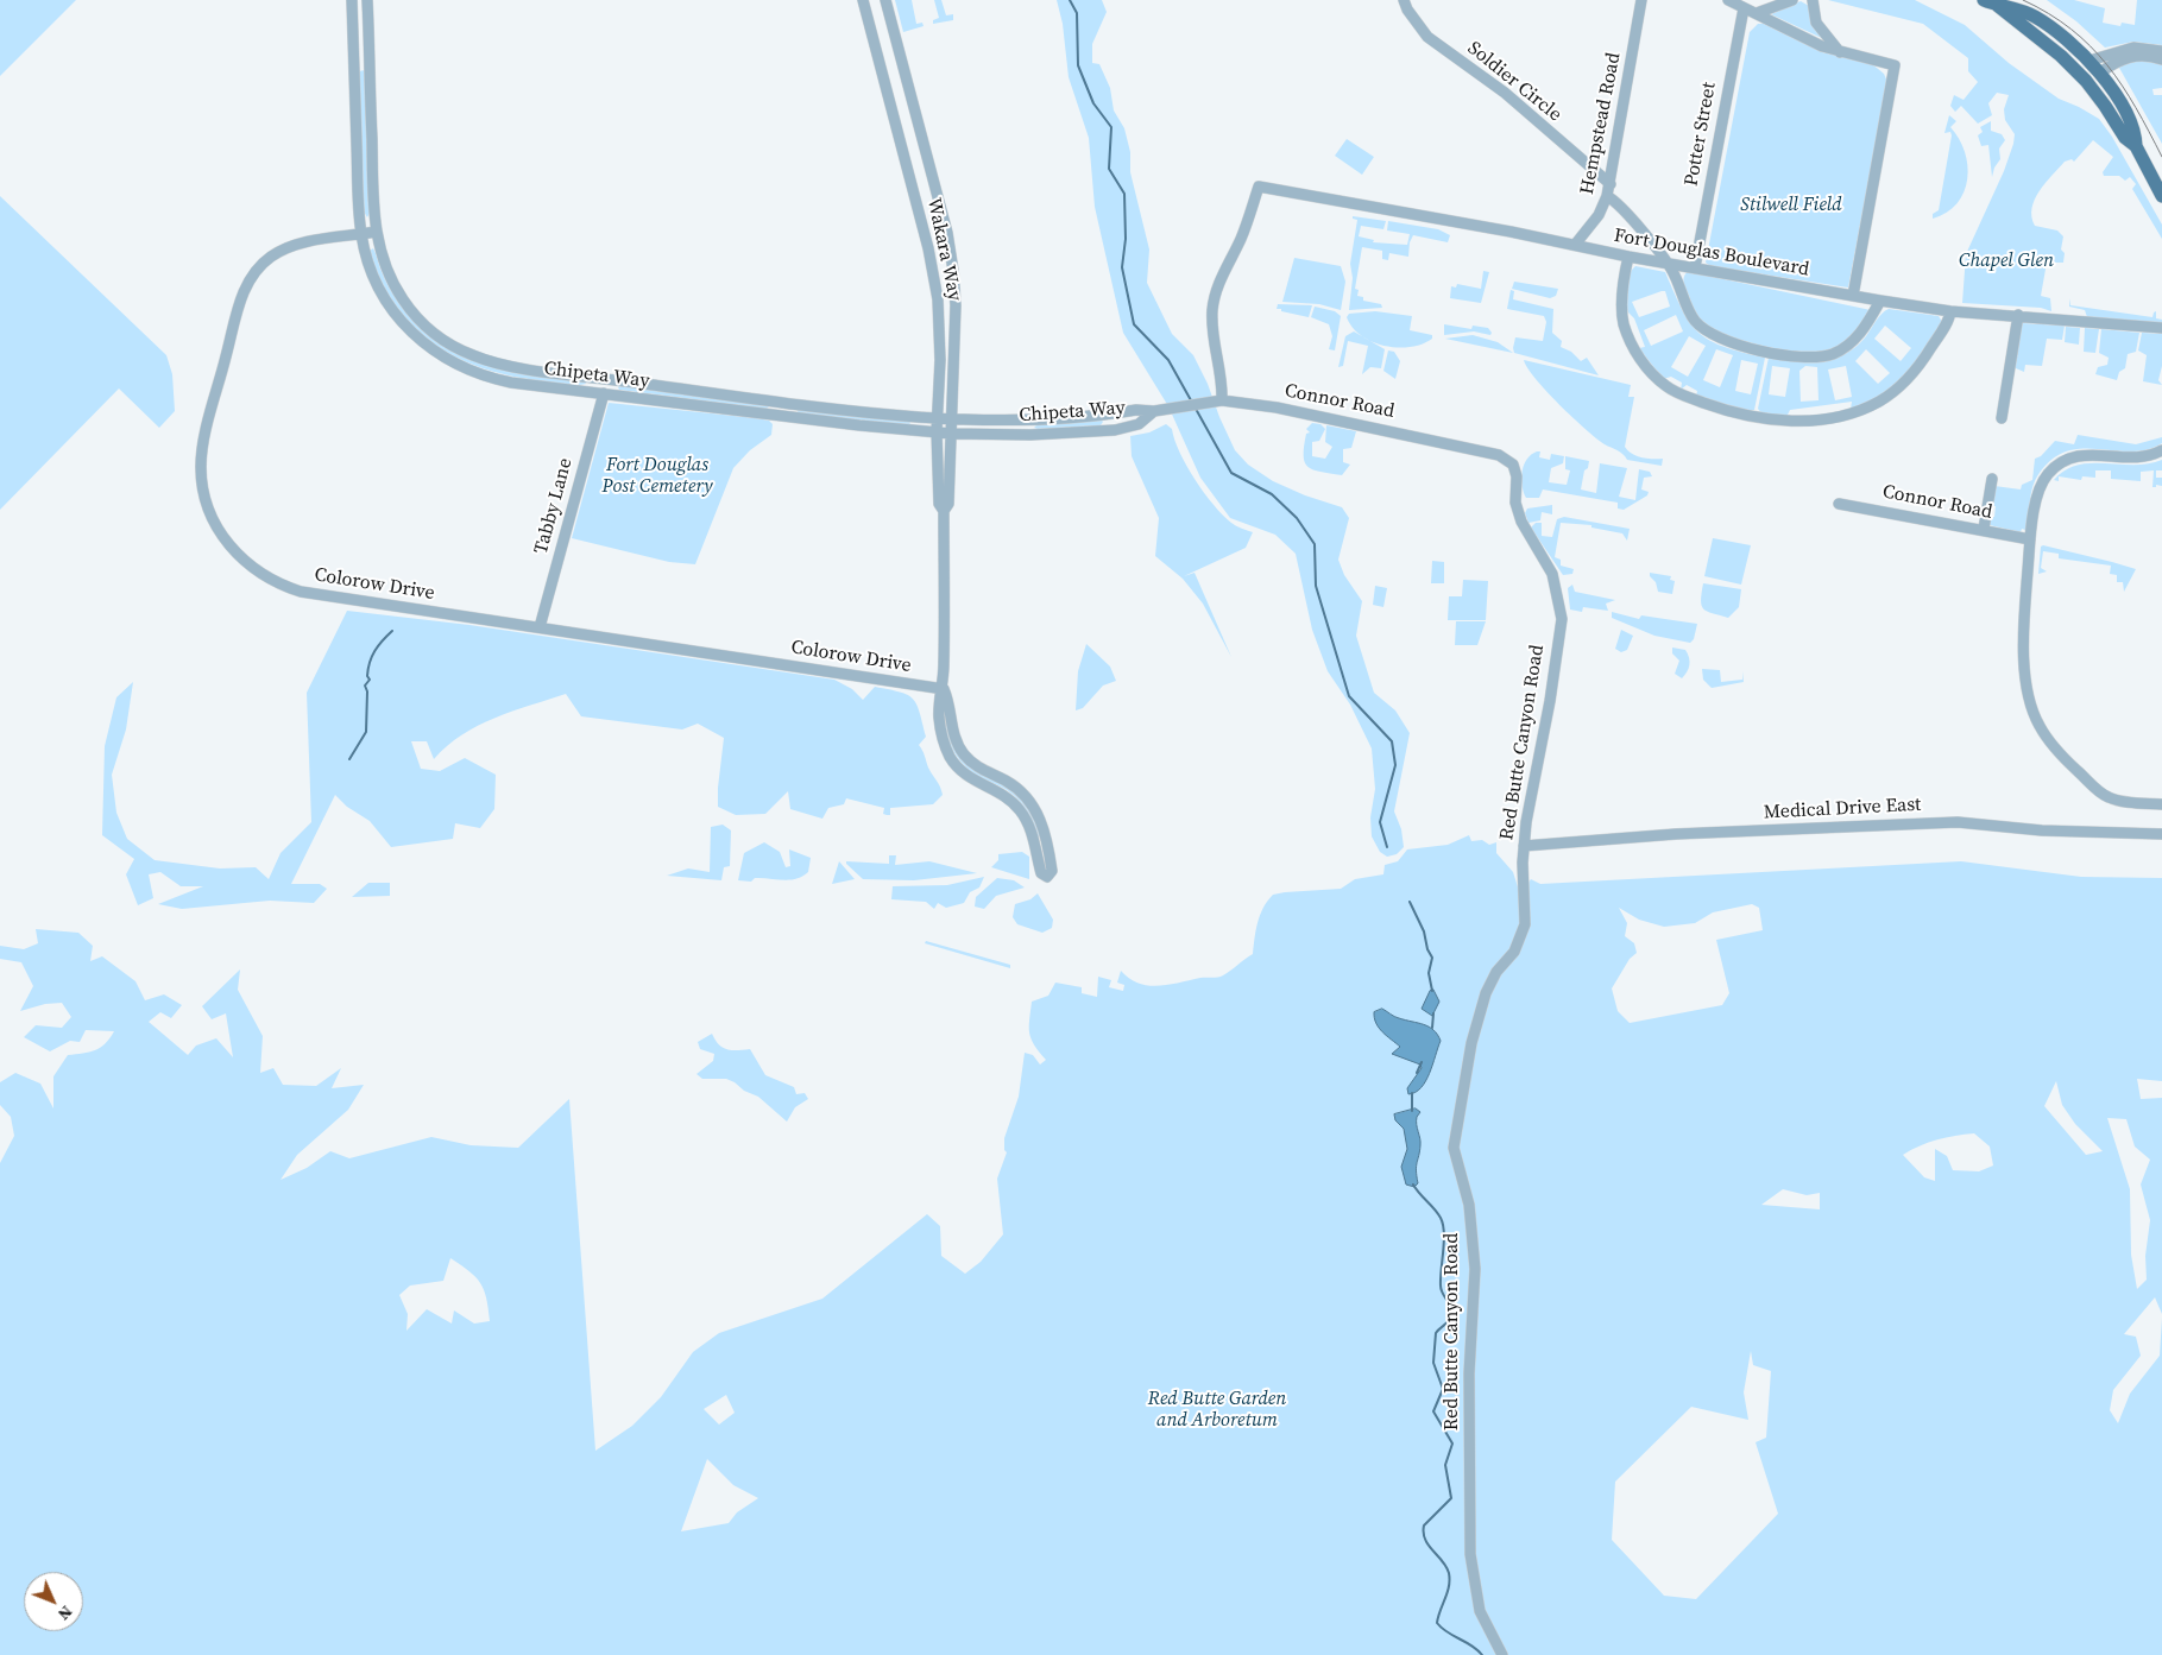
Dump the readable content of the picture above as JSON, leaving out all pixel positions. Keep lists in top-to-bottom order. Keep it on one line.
{"streets":{"street":["Soldier Circle","Hempstead Road","Potter Street","Wakara Way","Fort Douglas Boulevard","Chipeta Way","Connor Road","Tabby Lane","Colorow Drive","Red Butte Canyon Road","Medical Drive East"]},"crossings":[["Soldier Circle","Hempstead Road"],["Hempstead Road","Fort Douglas Boulevard"],["Potter Street","Fort Douglas Boulevard"],["Wakara Way","Chipeta Way"],["Wakara Way","Colorow Drive"],["Fort Douglas Boulevard","Connor Road"],["Chipeta Way","Connor Road"],["Chipeta Way","Tabby Lane"],["Chipeta Way","Colorow Drive"],["Connor Road","Red Butte Canyon Road"],["Tabby Lane","Colorow Drive"],["Red Butte Canyon Road","Medical Drive East"]],"parks":["Stilwell Field","Chapel Glen","Fort Douglas Post Cemetery","Red Butte Garden and Arboretum"],"north":"bottom right"}
